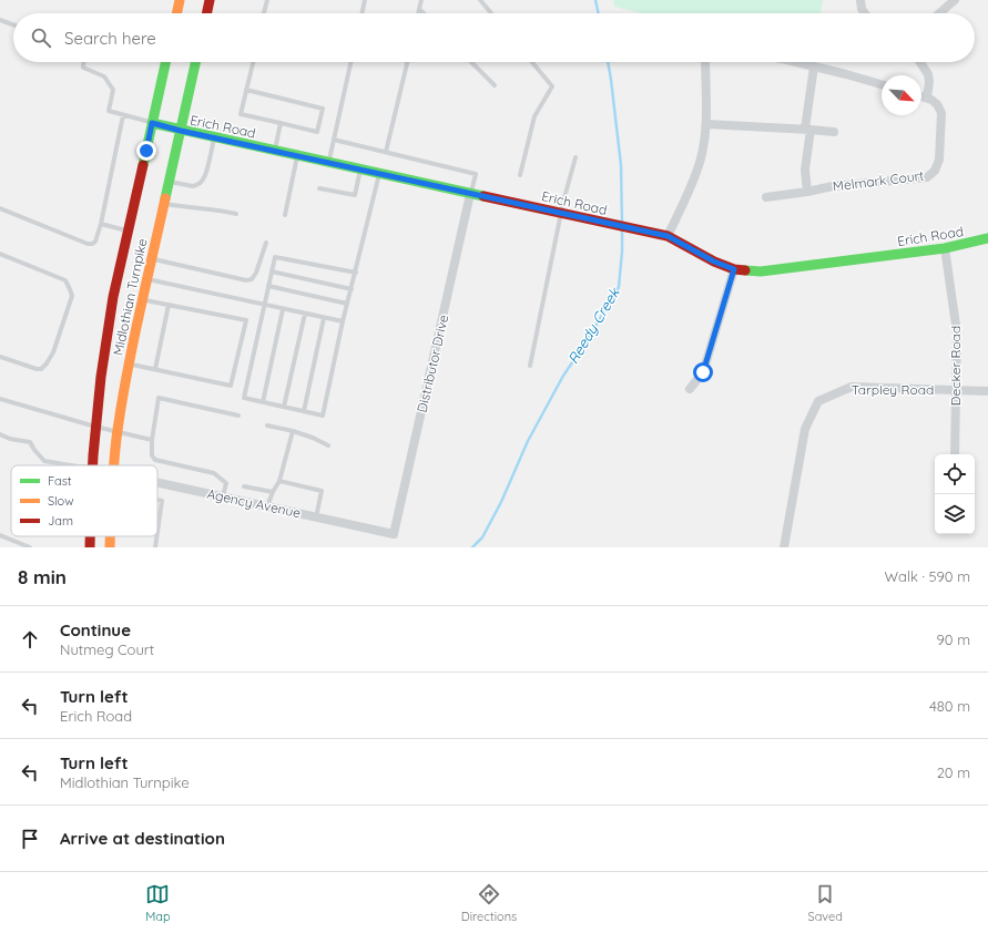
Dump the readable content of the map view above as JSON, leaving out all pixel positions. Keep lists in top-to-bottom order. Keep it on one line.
{"streets":{"main road":["Erich Road","Midlothian Turnpike"],"street":["Melmark Court","Distributor Drive","Decker Road","Tarpley Road","Agency Avenue"]},"crossings":[["Erich Road","Midlothian Turnpike"],["Erich Road","Distributor Drive"],["Erich Road","Decker Road"],["Distributor Drive","Agency Avenue"],["Decker Road","Tarpley Road"]],"water":["Reedy Creek"],"legend":["Fast","Slow","Jam"],"north":"bottom right","page":{"search":"Search here","heading":["8 min","Walk · 590 m"],"list":[["Continue","Nutmeg Court","90 m"],["Turn left","Erich Road","480 m"],["Turn left","Midlothian Turnpike","20 m"],"Arrive at destination"],"nav":["Map","Directions","Saved"]}}
